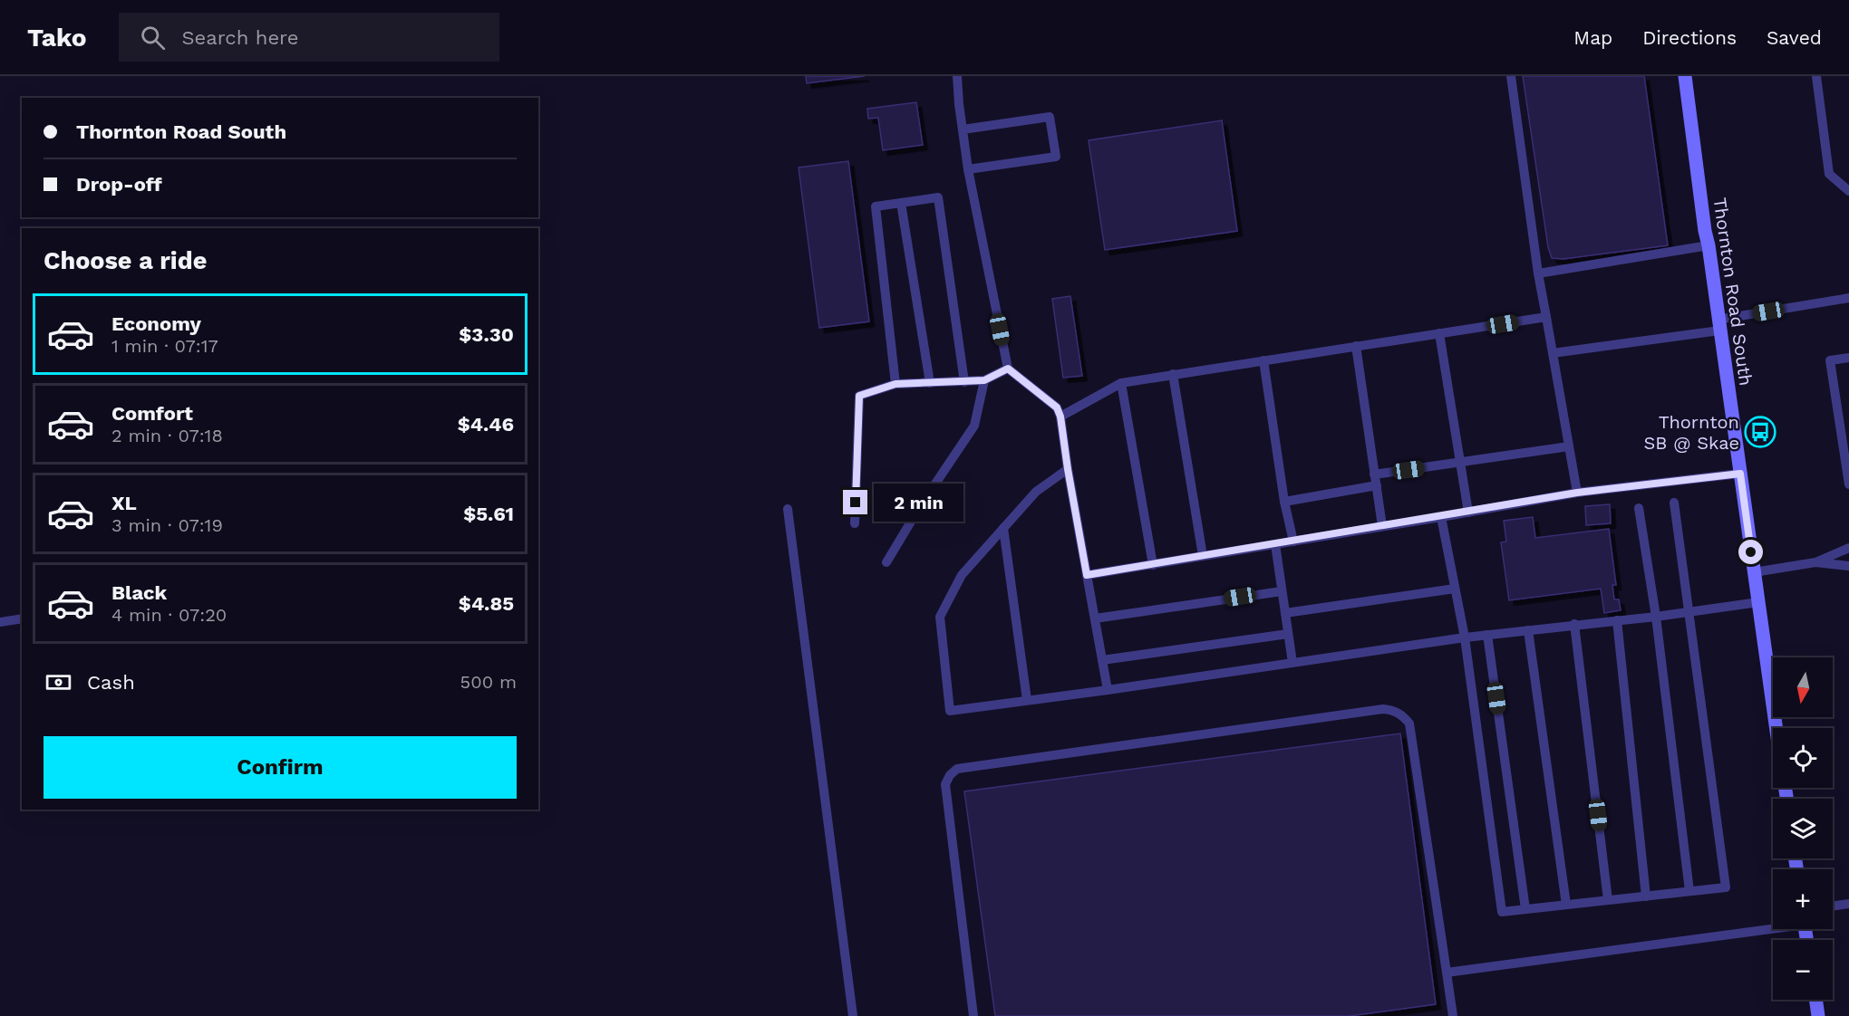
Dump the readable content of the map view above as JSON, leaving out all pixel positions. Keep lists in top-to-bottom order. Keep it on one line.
{"streets":{"street":["Thornton Road South"]},"places":{"bus stop":["Thornton SB @ Skae"]},"north":"bottom","page":{"header":"Tako","search":"Search here","nav":["Map","Directions","Saved"],"banner":["Thornton Road South","Drop-off"],"heading":"Choose a ride","list":[{"name":"Economy","note":"1 min · 07:17","value":"$3.30"},{"name":"Comfort","note":"2 min · 07:18","value":"$4.46"},{"name":"XL","note":"3 min · 07:19","value":"$5.61"},{"name":"Black","note":"4 min · 07:20","value":"$4.85"}],"bubble":"2 min","pay":["Cash","500 m"],"map_buttons":["+","−"],"buttons":"Confirm"}}
